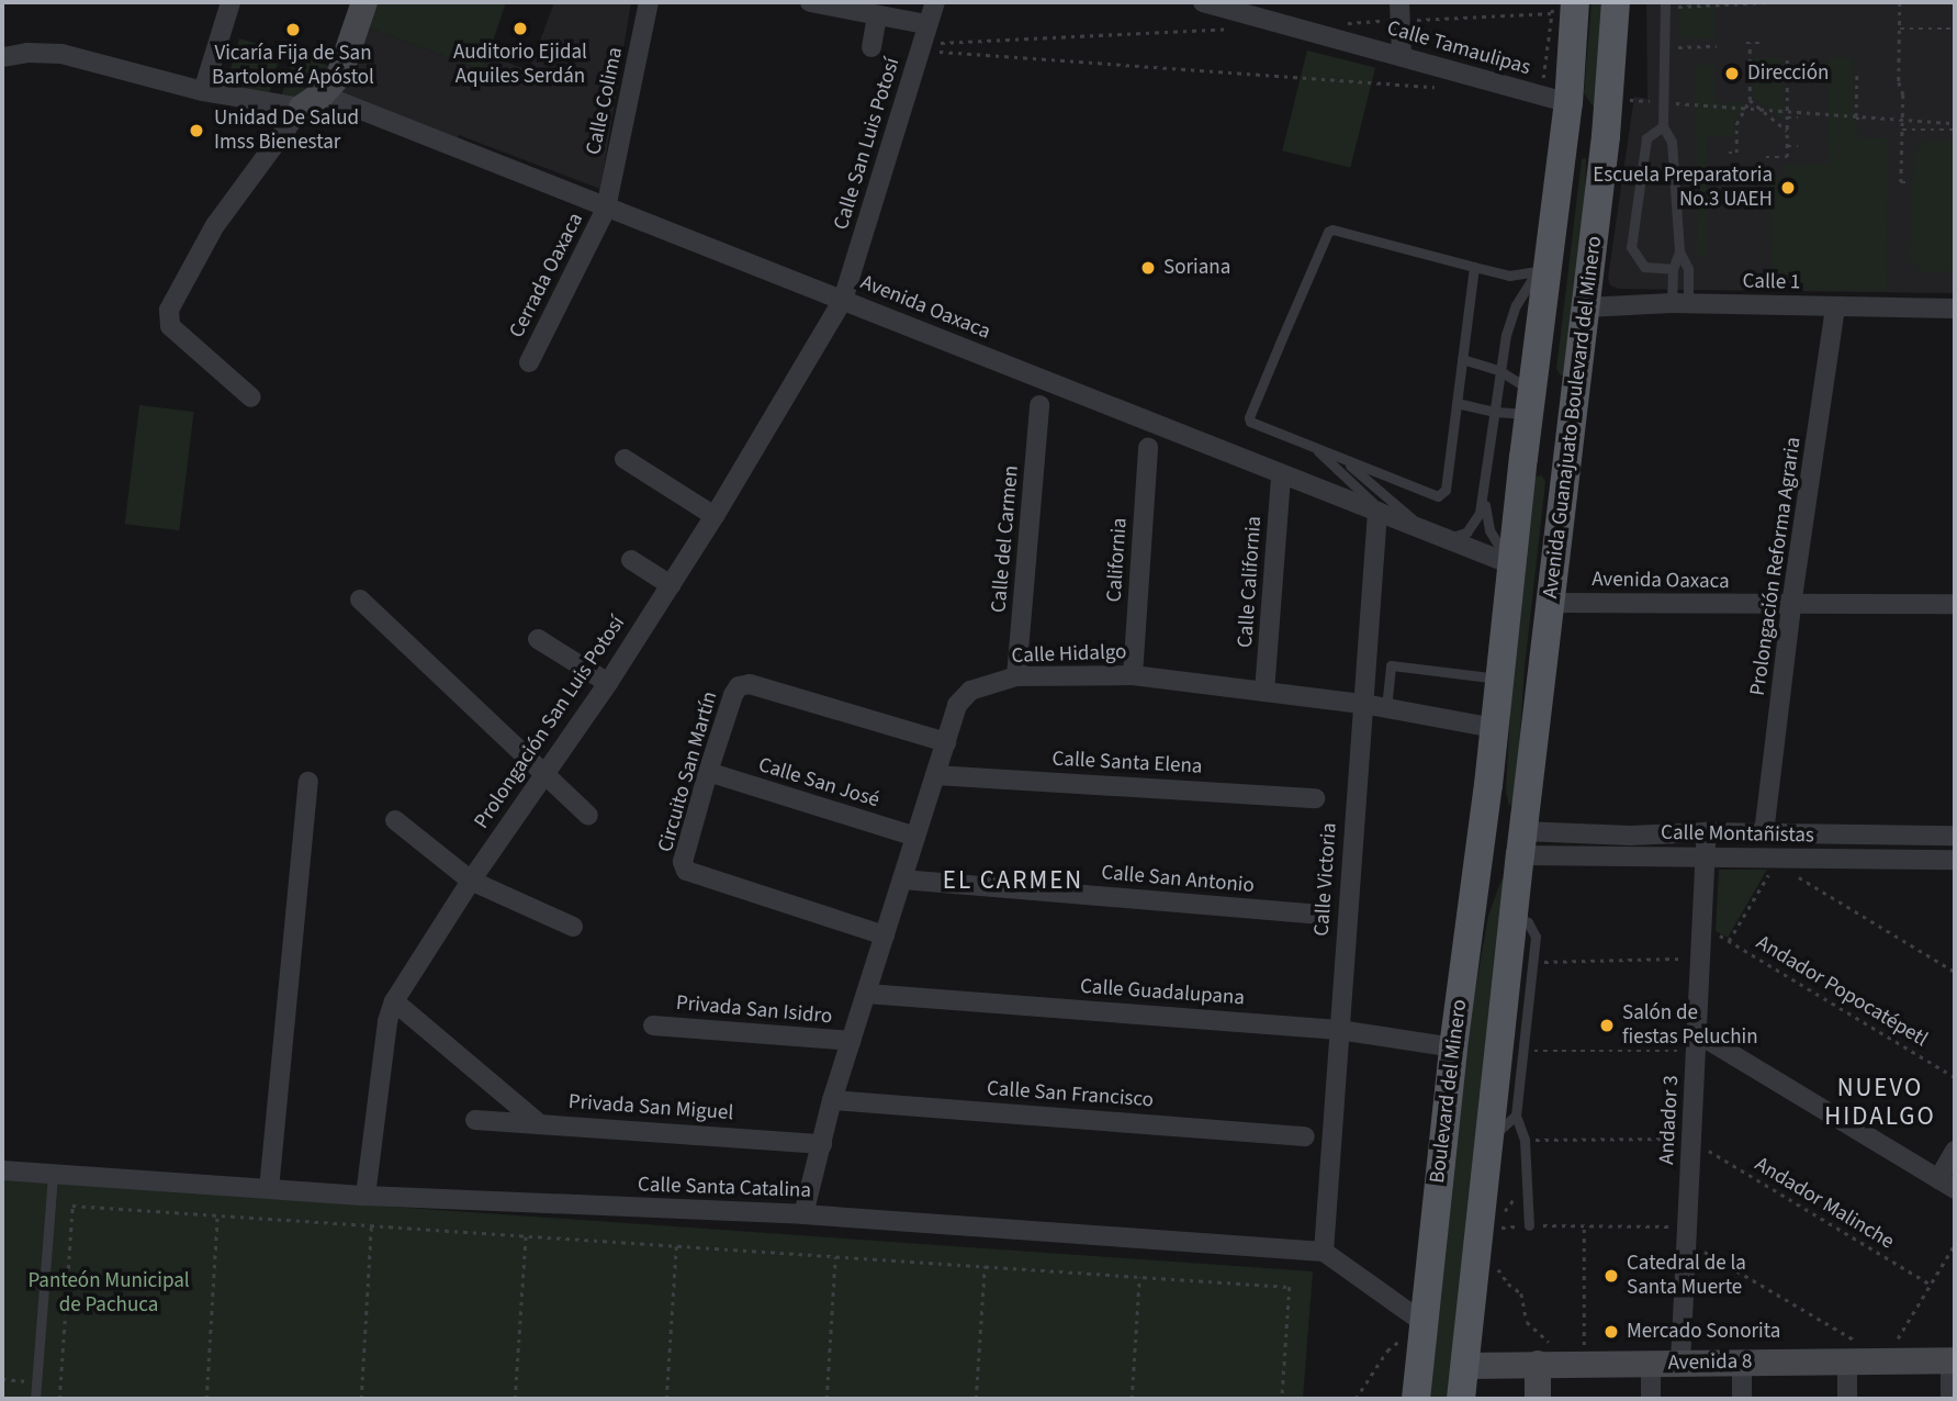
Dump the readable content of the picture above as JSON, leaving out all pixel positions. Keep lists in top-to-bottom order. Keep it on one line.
{"streets":{"main road":["Avenida Guanajuato Boulevard del Minero","Boulevard del Minero"],"street":["Calle Tamaulipas","Calle Colima","Calle San Luis Potosí","Cerrada Oaxaca","Calle 1","Avenida Oaxaca","Calle del Carmen","California","Prolongación Reforma Agraria","Calle California","Calle Hidalgo","Prolongación San Luis Potosí","Calle Santa Elena","Circuito San Martín","Calle San José","Calle Montañistas","Calle San Antonio","Calle Victoria","Calle Guadalupana","Privada San Isidro","Calle San Francisco","Privada San Miguel","Andador 3","Calle Santa Catalina","Avenida 8"],"path":["Andador Popocatépetl","Andador Malinche"]},"crossings":[["Calle Tamaulipas","Avenida Guanajuato Boulevard del Minero"],["Calle Colima","Cerrada Oaxaca"],["Calle Colima","Avenida Oaxaca"],["Calle San Luis Potosí","Avenida Oaxaca"],["Calle San Luis Potosí","Prolongación San Luis Potosí"],["Cerrada Oaxaca","Avenida Oaxaca"],["Calle 1","Avenida Guanajuato Boulevard del Minero"],["Calle 1","Prolongación Reforma Agraria"],["Avenida Oaxaca","Avenida Guanajuato Boulevard del Minero"],["Avenida Oaxaca","Prolongación Reforma Agraria"],["Avenida Oaxaca","Calle California"],["Avenida Oaxaca","Prolongación San Luis Potosí"],["Avenida Oaxaca","Calle Victoria"],["Avenida Guanajuato Boulevard del Minero","Calle Hidalgo"],["Avenida Guanajuato Boulevard del Minero","Calle Montañistas"],["Avenida Guanajuato Boulevard del Minero","Boulevard del Minero"],["Calle del Carmen","Calle Hidalgo"],["California","Calle Hidalgo"],["Prolongación Reforma Agraria","Calle Montañistas"],["Calle California","Calle Hidalgo"],["Calle Hidalgo","Calle Santa Elena"],["Calle Hidalgo","Circuito San Martín"],["Calle Hidalgo","Calle San José"],["Calle Hidalgo","Calle San Antonio"],["Calle Hidalgo","Calle Victoria"],["Calle Hidalgo","Calle Guadalupana"],["Calle Hidalgo","Privada San Isidro"],["Prolongación San Luis Potosí","Calle Santa Catalina"],["Circuito San Martín","Calle San José"],["Calle Montañistas","Andador 3"],["Calle Victoria","Calle Guadalupana"],["Calle Victoria","Calle Santa Catalina"],["Calle Guadalupana","Boulevard del Minero"],["Andador 3","Avenida 8"]],"districts":["EL CARMEN","NUEVO HIDALGO"],"parks":["Panteón Municipal de Pachuca"],"places":["Auditorio Ejidal Aquiles Serdán","Vicaría Fija de San Bartolomé Apóstol","Dirección","Unidad De Salud Imss Bienestar","Escuela Preparatoria No.3 UAEH","Soriana","Salón de fiestas Peluchin","Catedral de la Santa Muerte","Mercado Sonorita"]}
